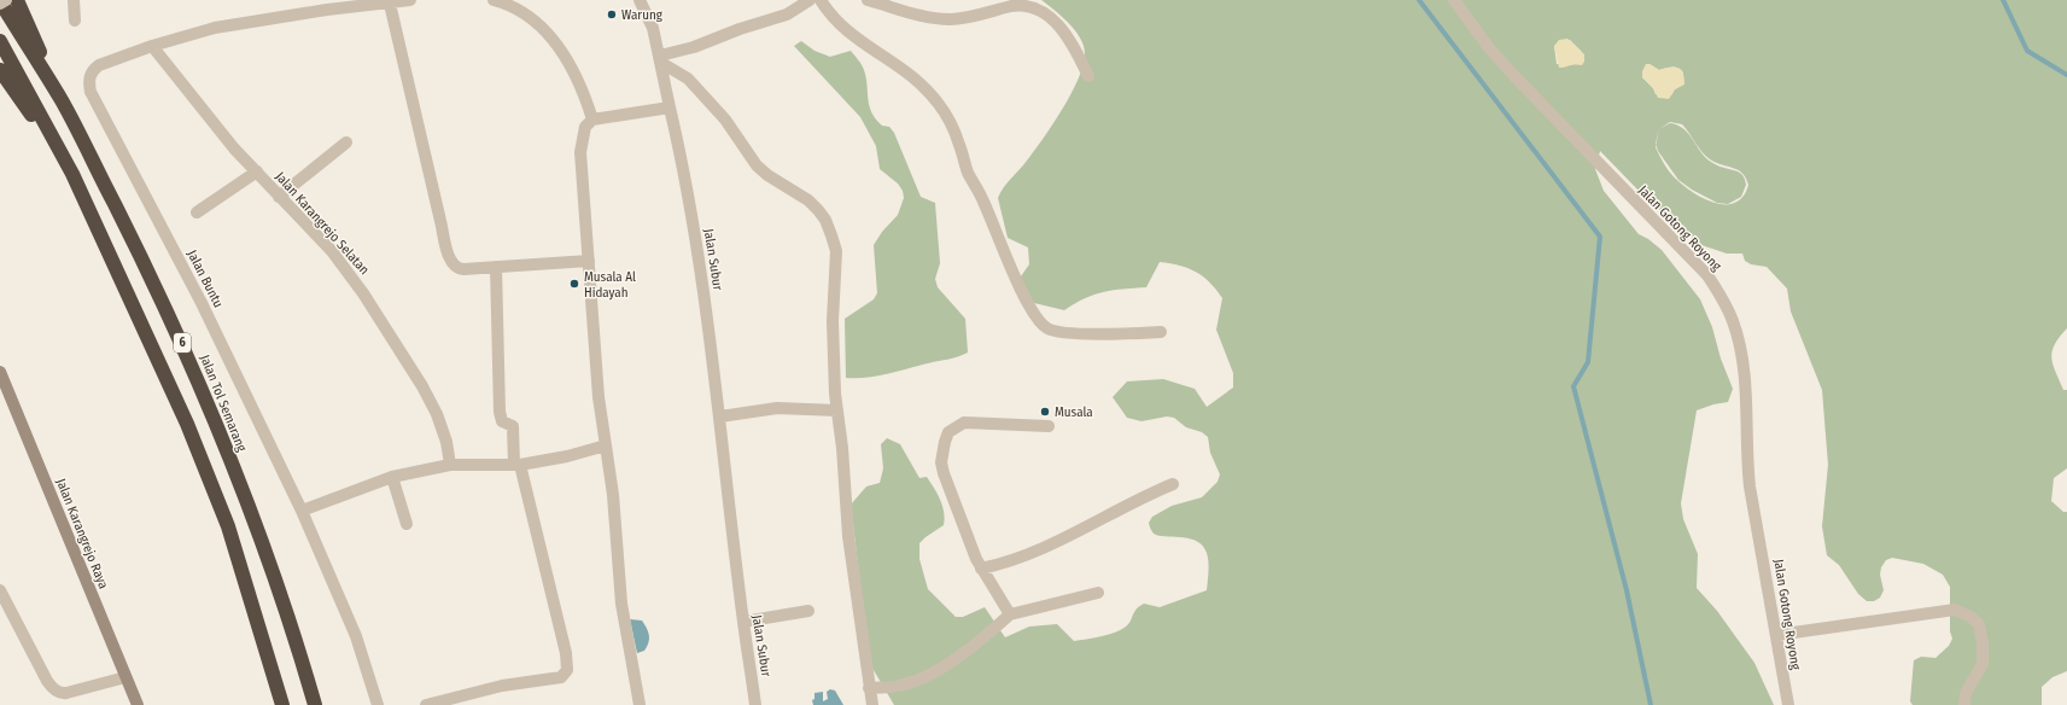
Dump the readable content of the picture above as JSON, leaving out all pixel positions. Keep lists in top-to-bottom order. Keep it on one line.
{"streets":{"highway":["6","Jalan Tol Semarang"],"main road":["Jalan Karangrejo Raya"],"street":["Jalan Karangrejo Selatan","Jalan Gotong Royong","Jalan Subur","Jalan Buntu"]},"crossings":[["Jalan Karangrejo Selatan","Jalan Buntu"]],"places":["Warung","Musala Al Hidayah","Musala"]}
